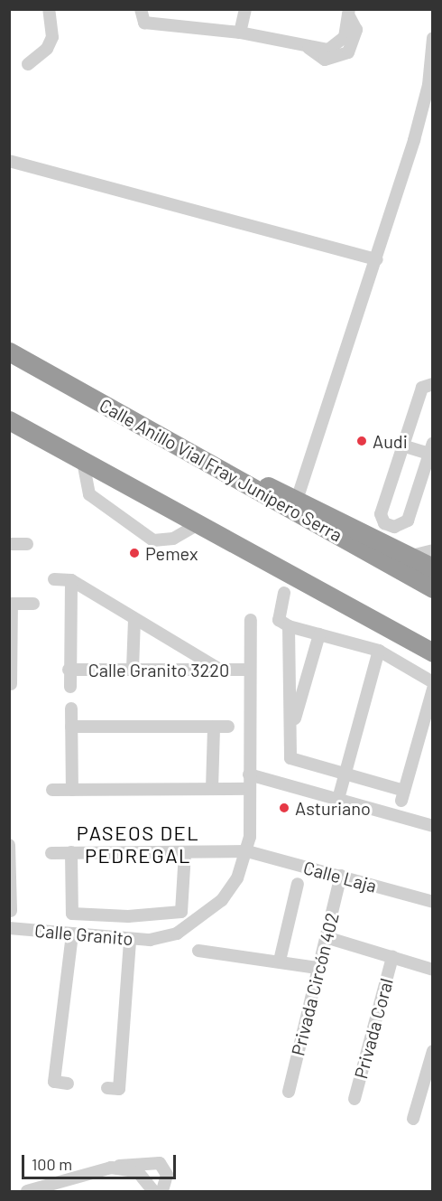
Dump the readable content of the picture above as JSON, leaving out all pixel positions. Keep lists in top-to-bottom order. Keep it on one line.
{"streets":{"highway":["Calle Anillo Vial Fray Junípero Serra"],"street":["Calle Granito 3220","Calle Laja","Calle Granito","Privada Circón 402","Privada Coral"]},"crossings":[["Calle Granito 3220","Calle Granito"],["Calle Laja","Calle Granito"],["Calle Laja","Privada Circón 402"]],"districts":["PASEOS DEL PEDREGAL"],"places":["Audi","Pemex","Asturiano"],"scale_bar":"100 m"}
